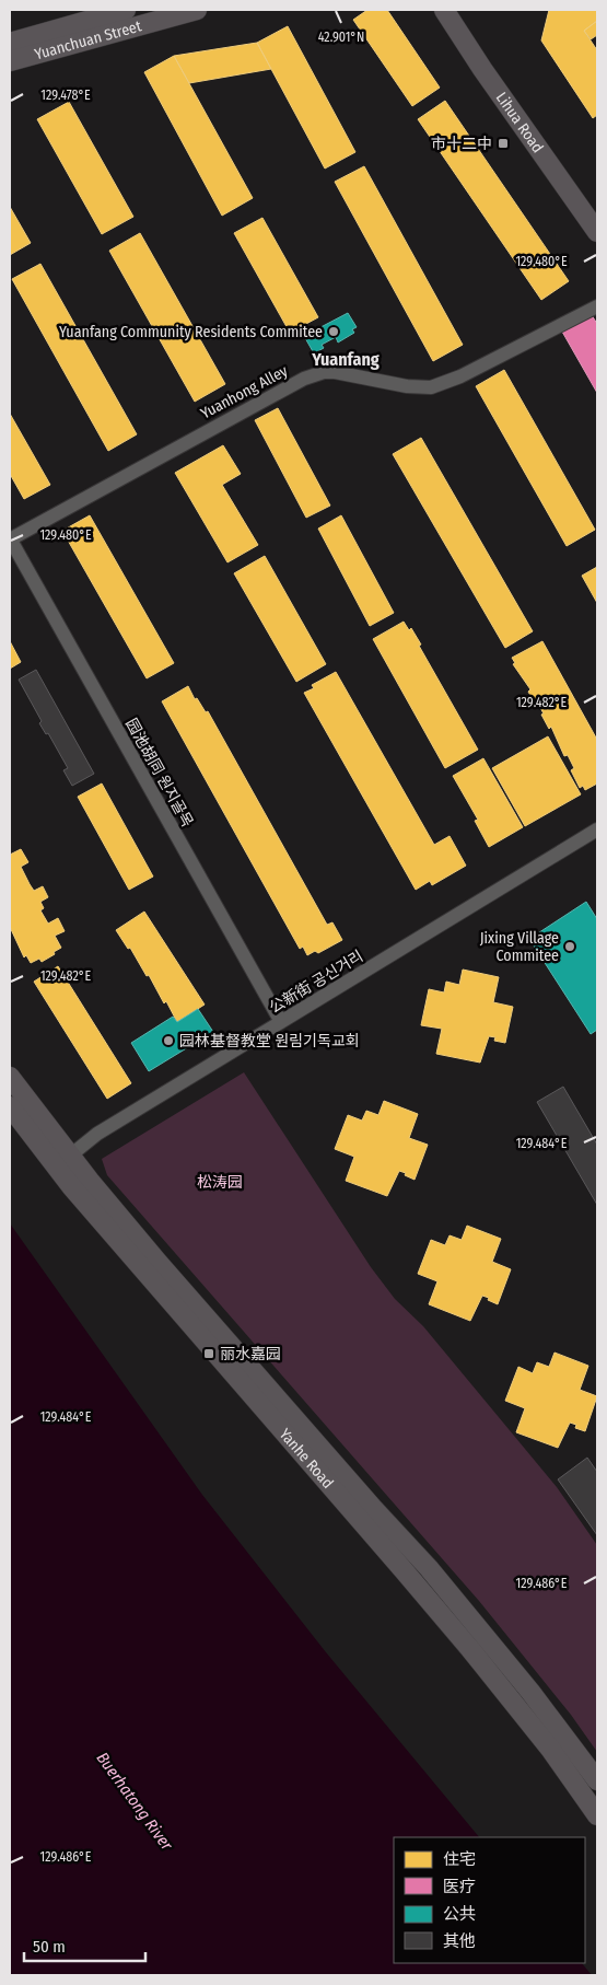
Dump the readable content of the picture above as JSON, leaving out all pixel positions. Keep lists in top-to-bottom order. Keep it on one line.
{"streets":{"main road":["Yuanchuan Street","Lihua Road","Yanhe Road"],"street":["Yuanhong Alley","园池胡同 원지골목","公新街 공신거리"]},"crossings":[["Yuanhong Alley","园池胡同 원지골목"],["园池胡同 원지골목","公新街 공신거리"],["公新街 공신거리","Yanhe Road"]],"districts":["Yuanfang"],"water":["Buerhatong River"],"parks":["松涛园"],"places":{"transit":["市十二中","丽水嘉园"],"other":["Yuanfang Community Residents Commitee","Jixing Village Commitee","园林基督教堂 원림기독교회"]},"legend":["住宅","医疗","公共","其他"],"scale_bar":"50 m","coordinates":["42.901°N","129.478°E","129.480°E","129.482°E","129.484°E","129.486°E"]}
